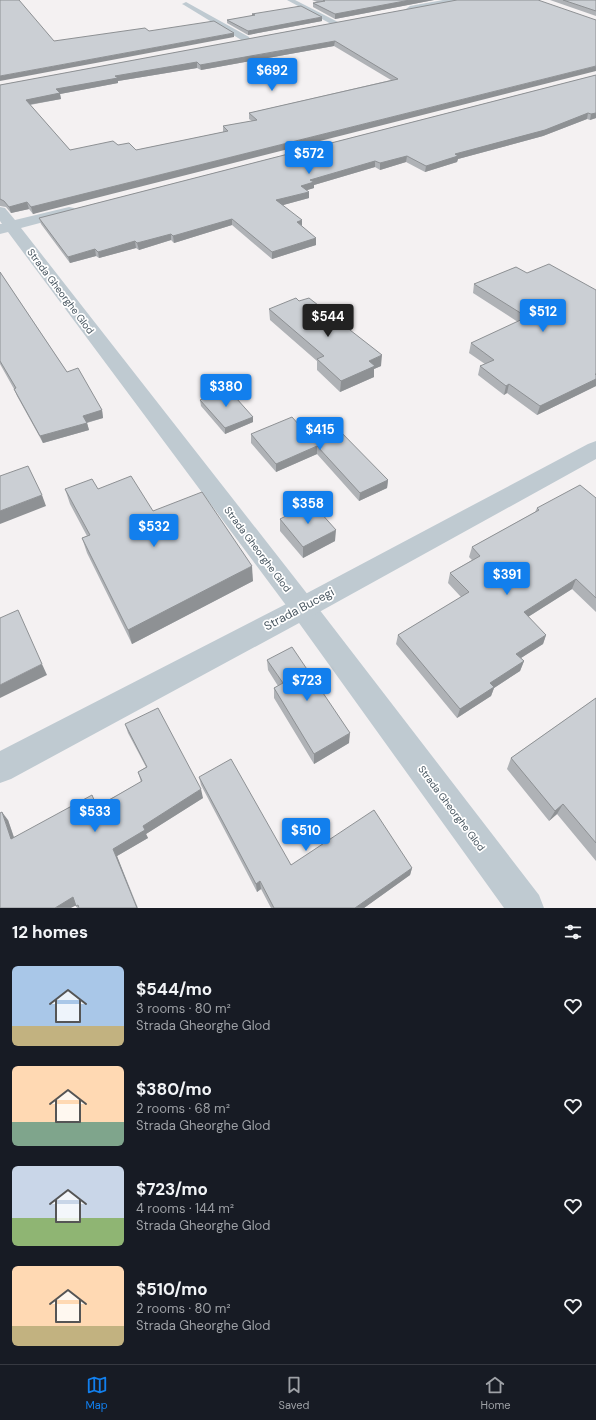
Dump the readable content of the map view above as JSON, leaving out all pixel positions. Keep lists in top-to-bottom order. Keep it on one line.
{"streets":{"street":["Strada Gheorghe Glod","Strada Bucegi"]},"crossings":[["Strada Gheorghe Glod","Strada Bucegi"]],"page":{"price":["$692","$572","$512","$544","$380","$415","$358","$532","$391","$723","$533","$510"],"heading":"12 homes","list":[{"name":"$544/mo","note":"3 rooms · 80 m² · Strada Gheorghe Glod"},{"name":"$380/mo","note":"2 rooms · 68 m² · Strada Gheorghe Glod"},{"name":"$723/mo","note":"4 rooms · 144 m² · Strada Gheorghe Glod"},{"name":"$510/mo","note":"2 rooms · 80 m² · Strada Gheorghe Glod"}],"tabs":["Map","Saved","Home"]}}
